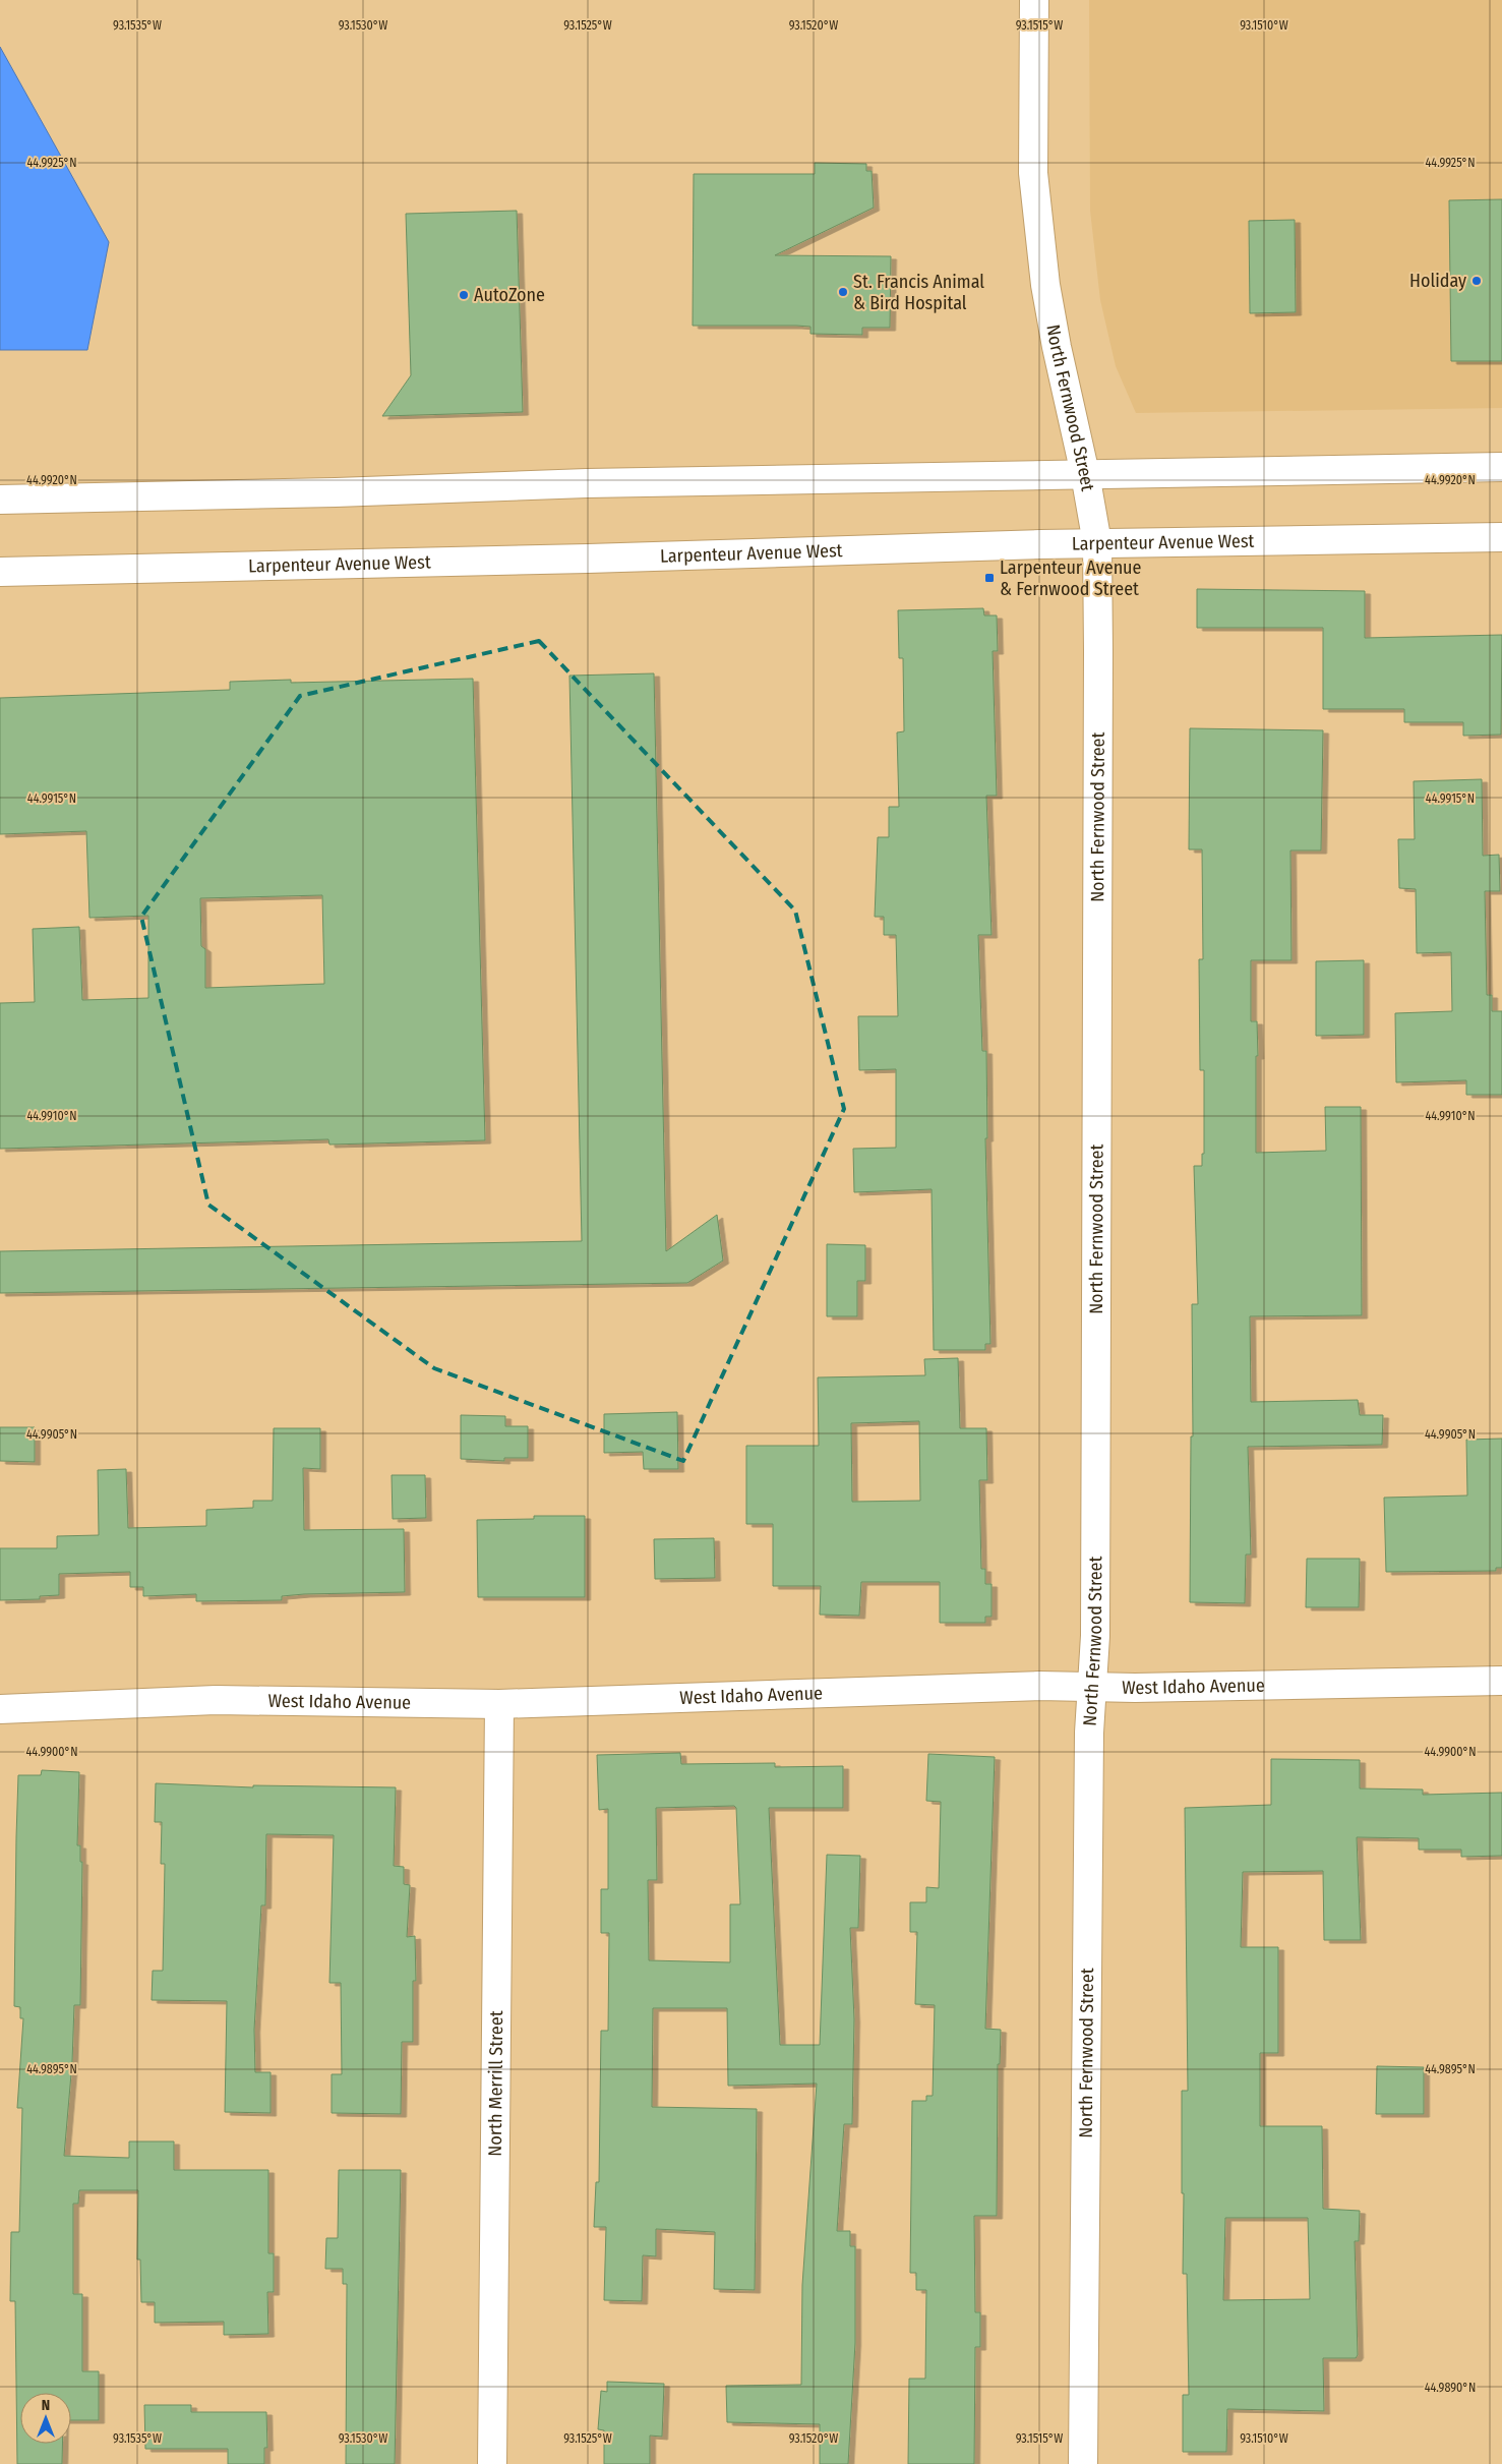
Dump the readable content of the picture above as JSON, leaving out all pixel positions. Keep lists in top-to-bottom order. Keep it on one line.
{"streets":{"street":["North Fernwood Street","Larpenteur Avenue West","West Idaho Avenue","North Merrill Street"]},"crossings":[["North Fernwood Street","Larpenteur Avenue West"],["North Fernwood Street","West Idaho Avenue"],["West Idaho Avenue","North Merrill Street"]],"places":{"other":["Holiday","St. Francis Animal & Bird Hospital","AutoZone"],"transit":["Larpenteur Avenue & Fernwood Street"]},"north":"top","coordinates":["93.1535°W","93.1530°W","93.1525°W","93.1520°W","93.1515°W","93.1510°W","44.9925°N","44.9920°N","44.9915°N","44.9910°N","44.9905°N","44.9900°N","44.9895°N","44.9890°N"]}
